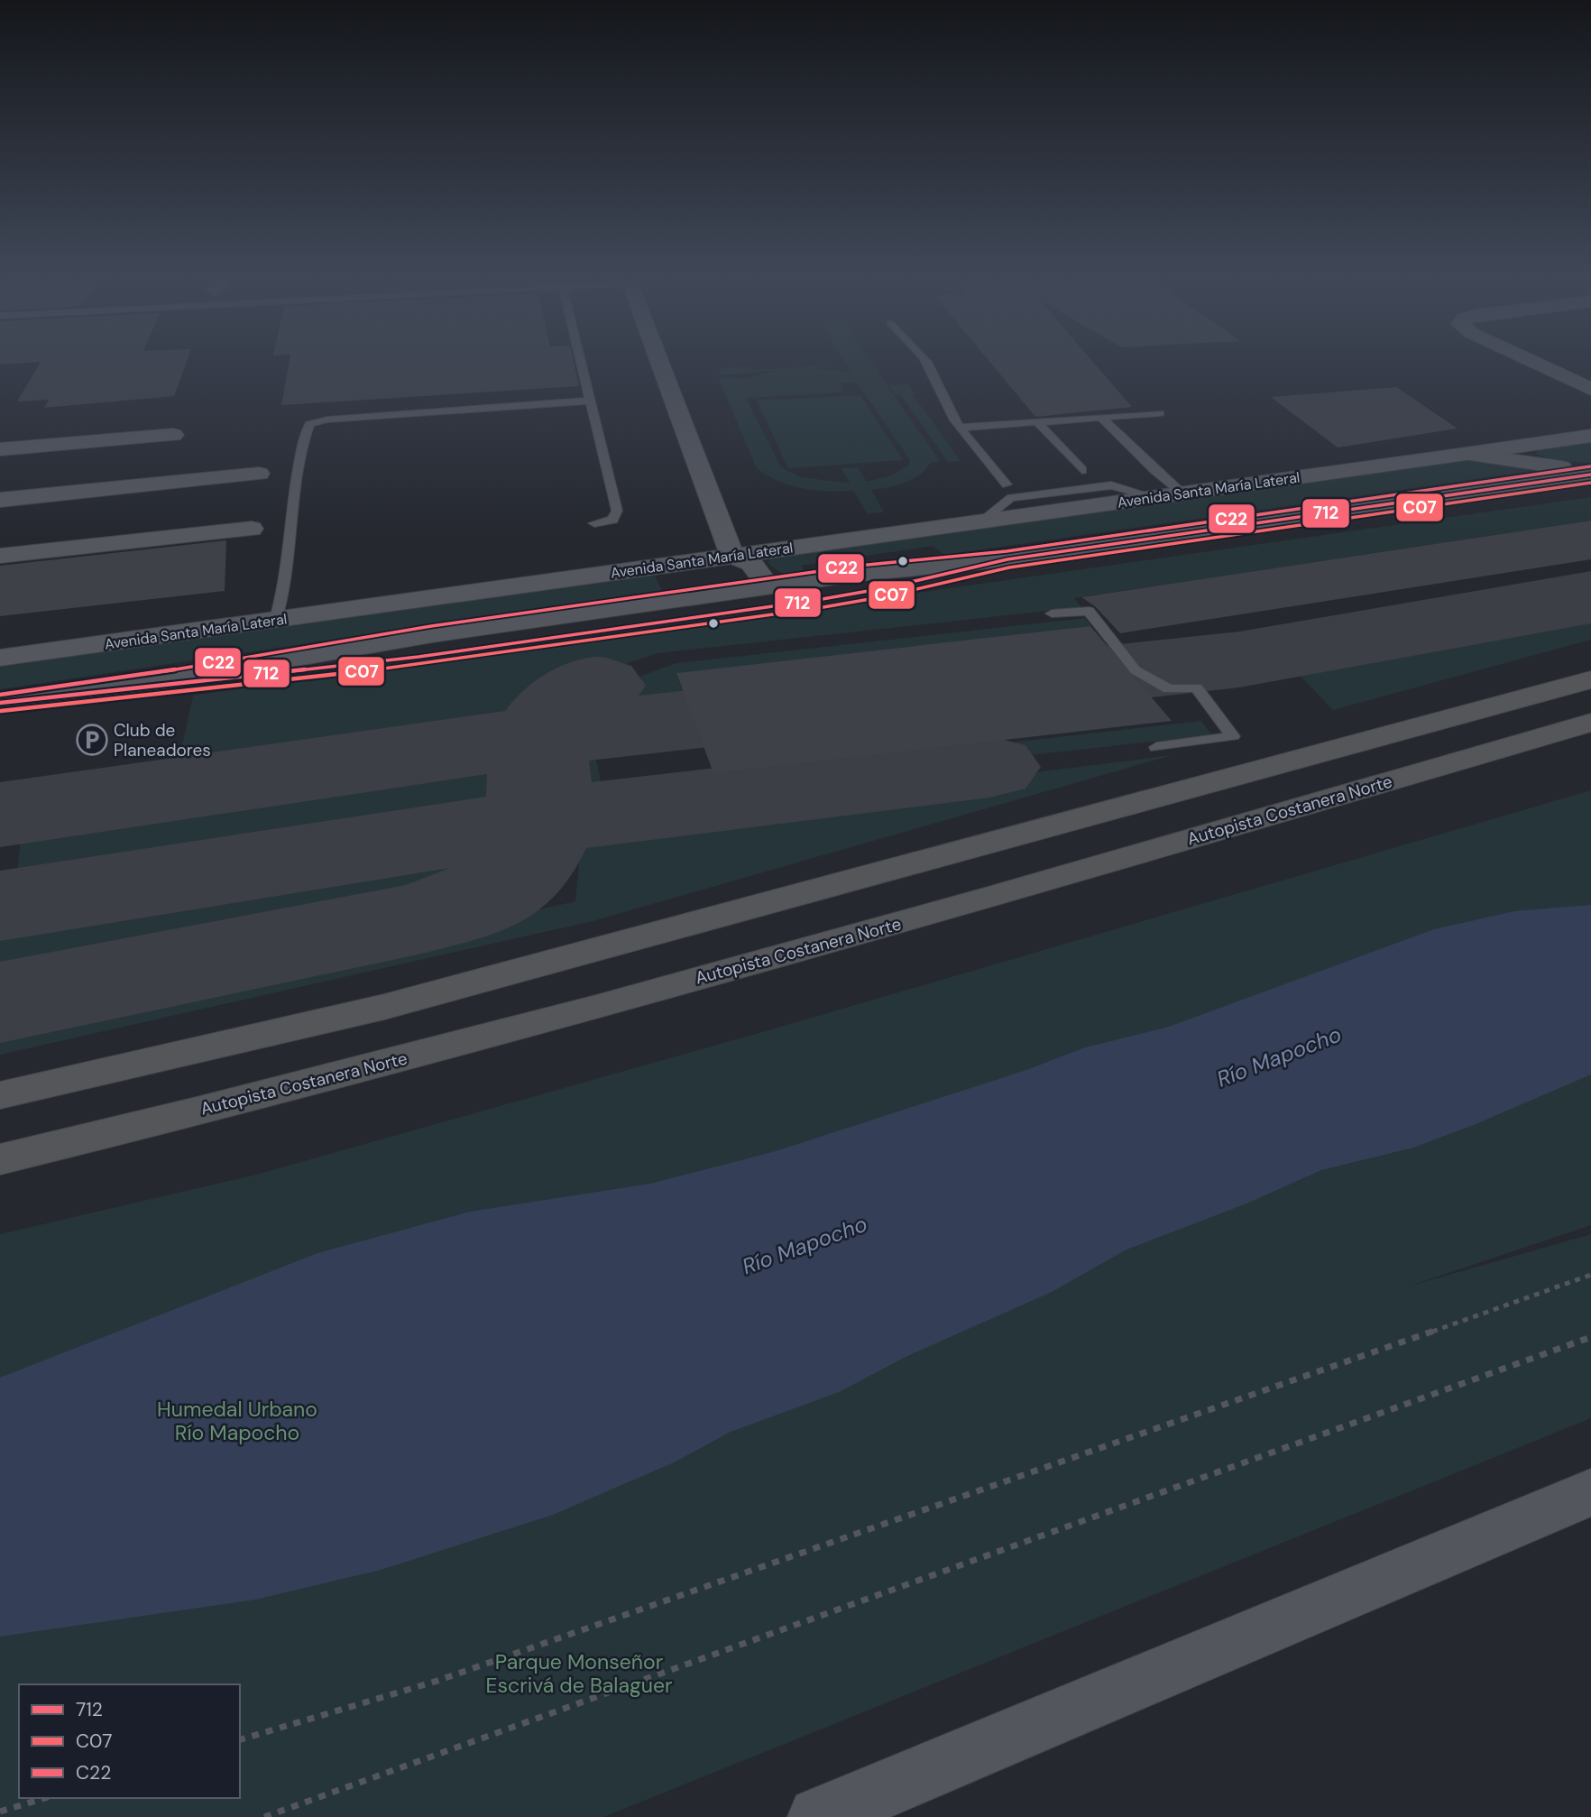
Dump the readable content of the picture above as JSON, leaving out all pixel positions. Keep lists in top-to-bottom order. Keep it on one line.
{"streets":{"highway":["Autopista Costanera Norte"],"street":["Avenida Santa María Lateral"]},"water":["Río Mapocho"],"parks":["Humedal Urbano Río Mapocho","Parque Monseñor Escrivá de Balaguer"],"places":{"parking":["Club de Planeadores"]},"lines":["transit line C22","transit line 712","transit line C07"],"legend":["712","C07","C22"]}
